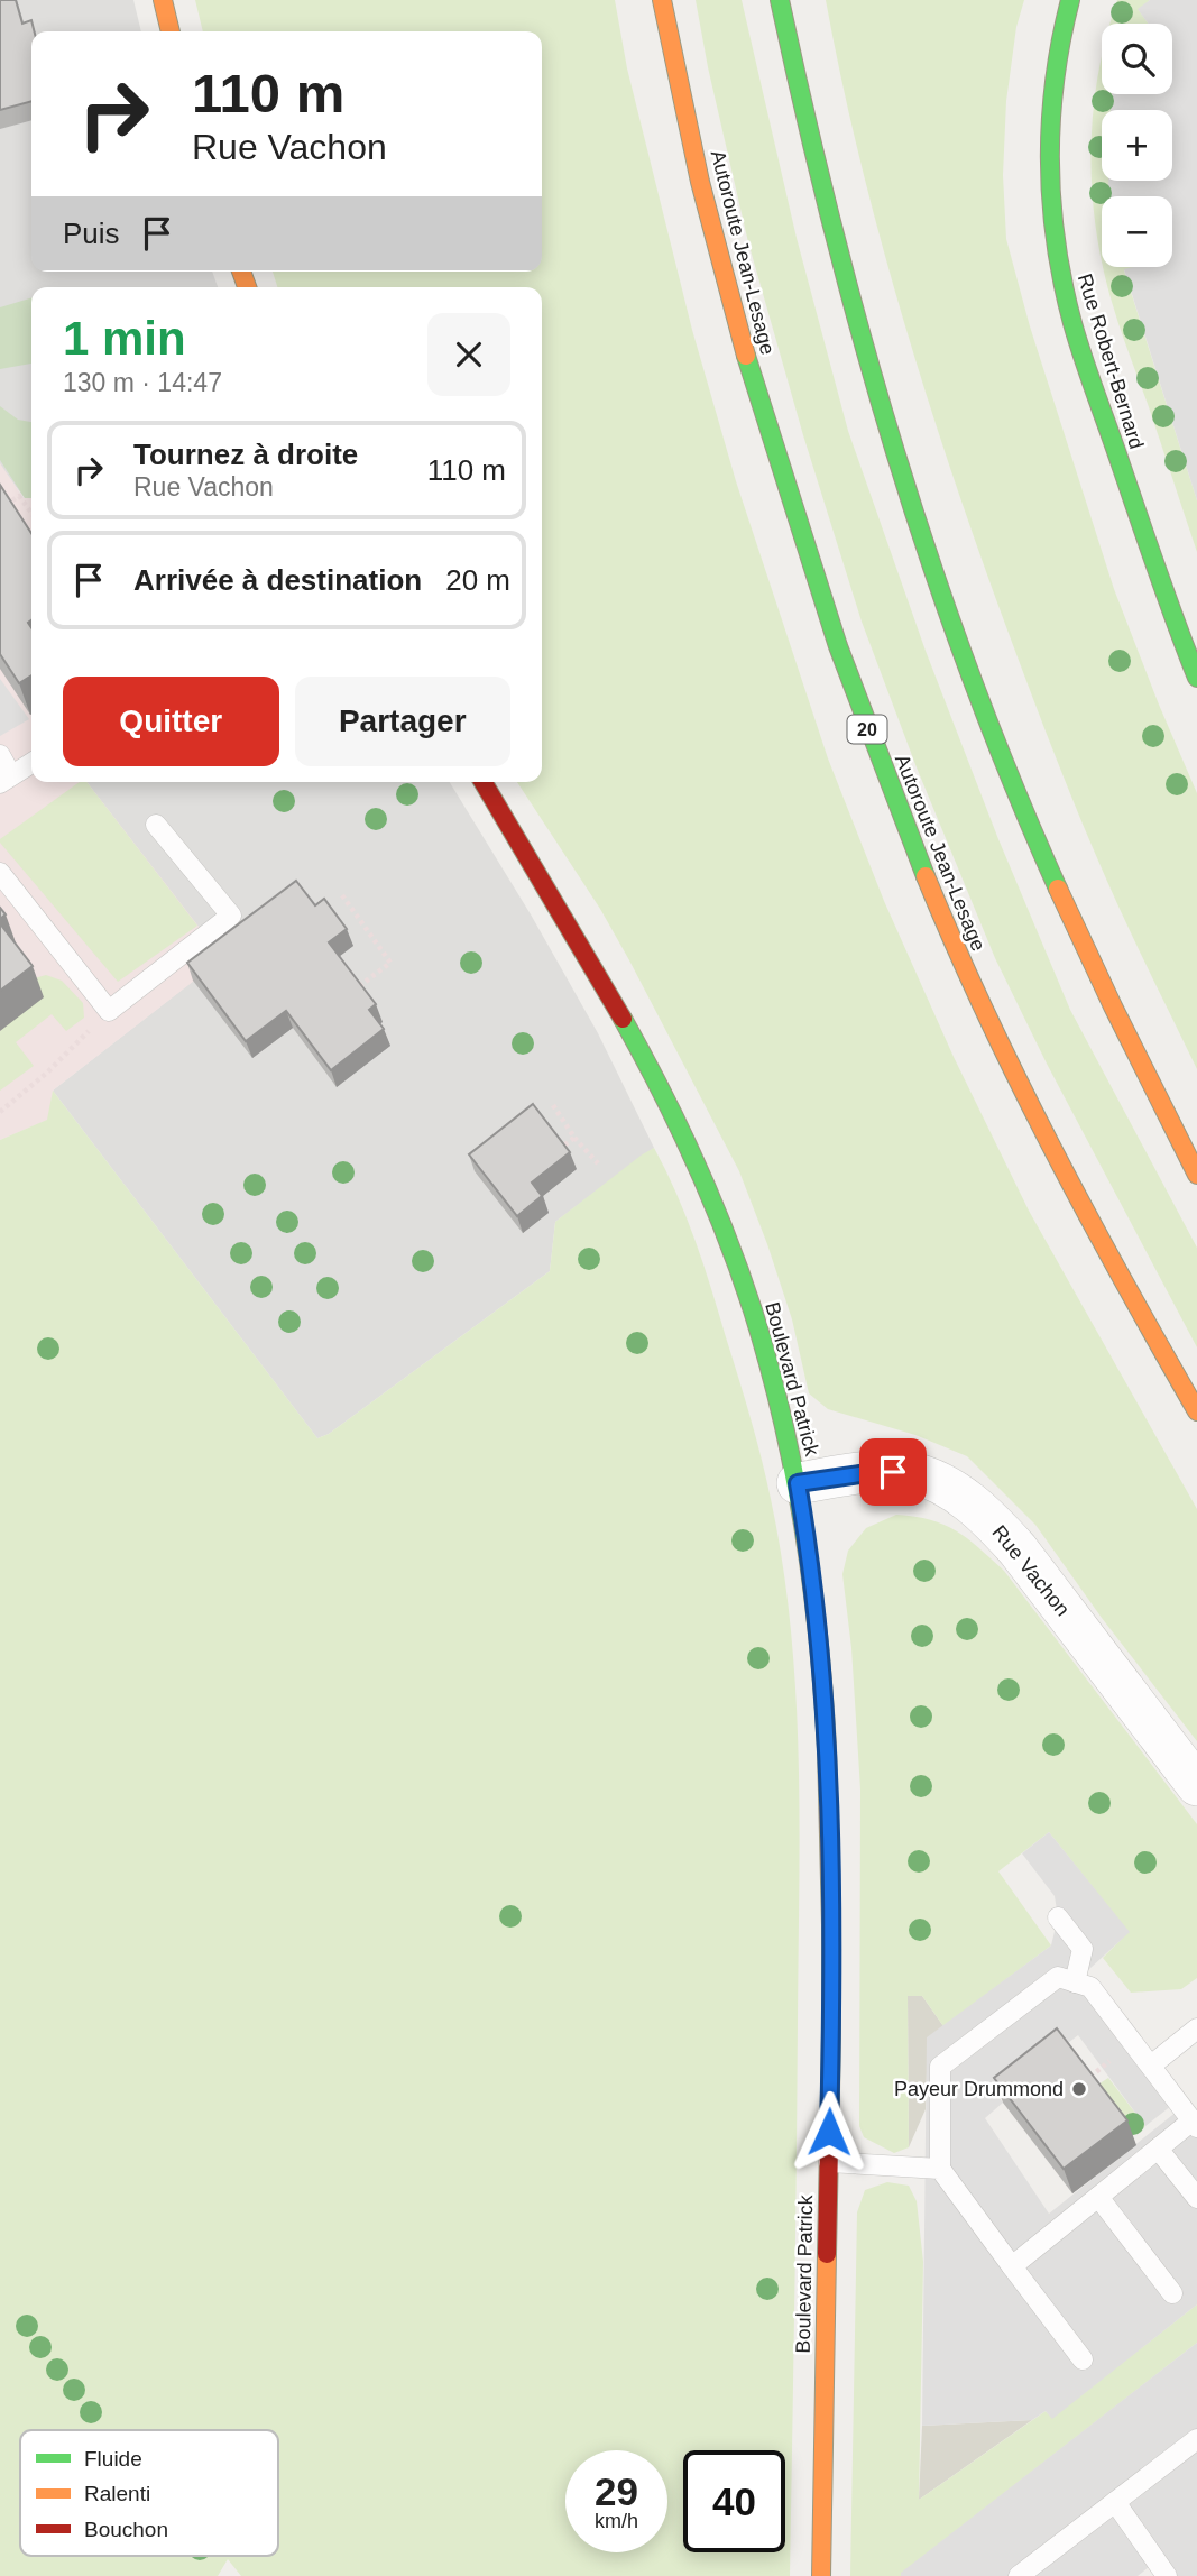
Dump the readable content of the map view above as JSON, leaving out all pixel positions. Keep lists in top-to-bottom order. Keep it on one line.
{"streets":{"main road":["Autoroute Jean-Lesage","Rue Robert-Bernard","20","Boulevard Patrick"],"street":["Rue Vachon"]},"crossings":[["Boulevard Patrick","Rue Vachon"]],"places":["Payeur Drummond"],"legend":["Fluide","Ralenti","Bouchon"],"page":{"map_buttons":["+","−"],"turn":["110 m","Rue Vachon"],"then":"Puis","heading":["1 min","130 m · 14:47"],"list":[{"name":"Tournez à droite","note":"Rue Vachon","value":"110 m"},{"name":"Arrivée à destination","value":"20 m"}],"buttons":["Quitter","Partager"],"speed":"29 km/h","limit":"40"}}
